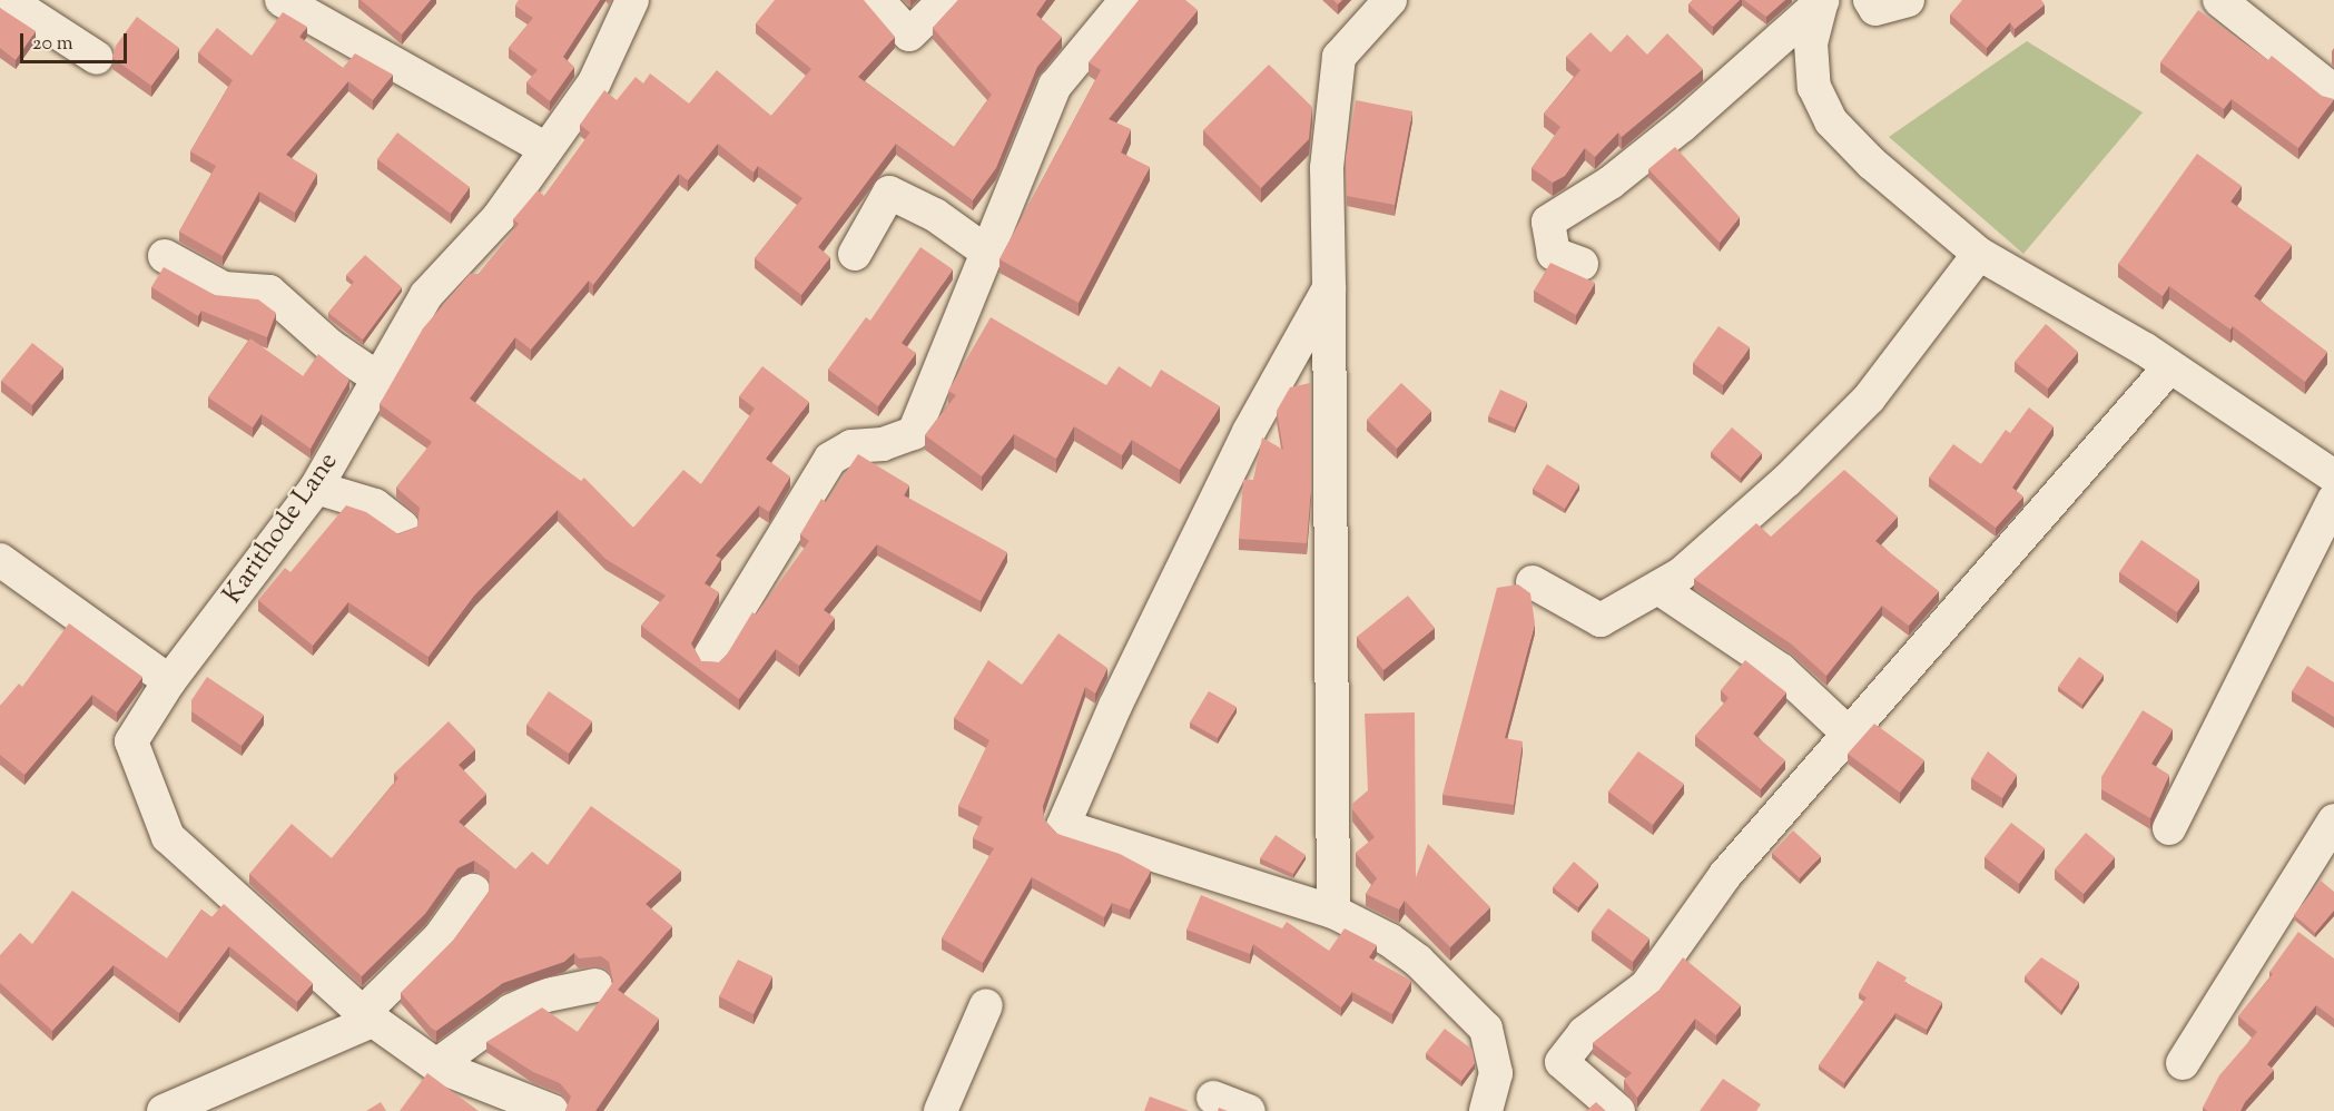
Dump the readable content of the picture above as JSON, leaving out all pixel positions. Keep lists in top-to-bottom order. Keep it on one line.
{"streets":{"street":["Karithode Lane"]},"scale_bar":"20 m"}
